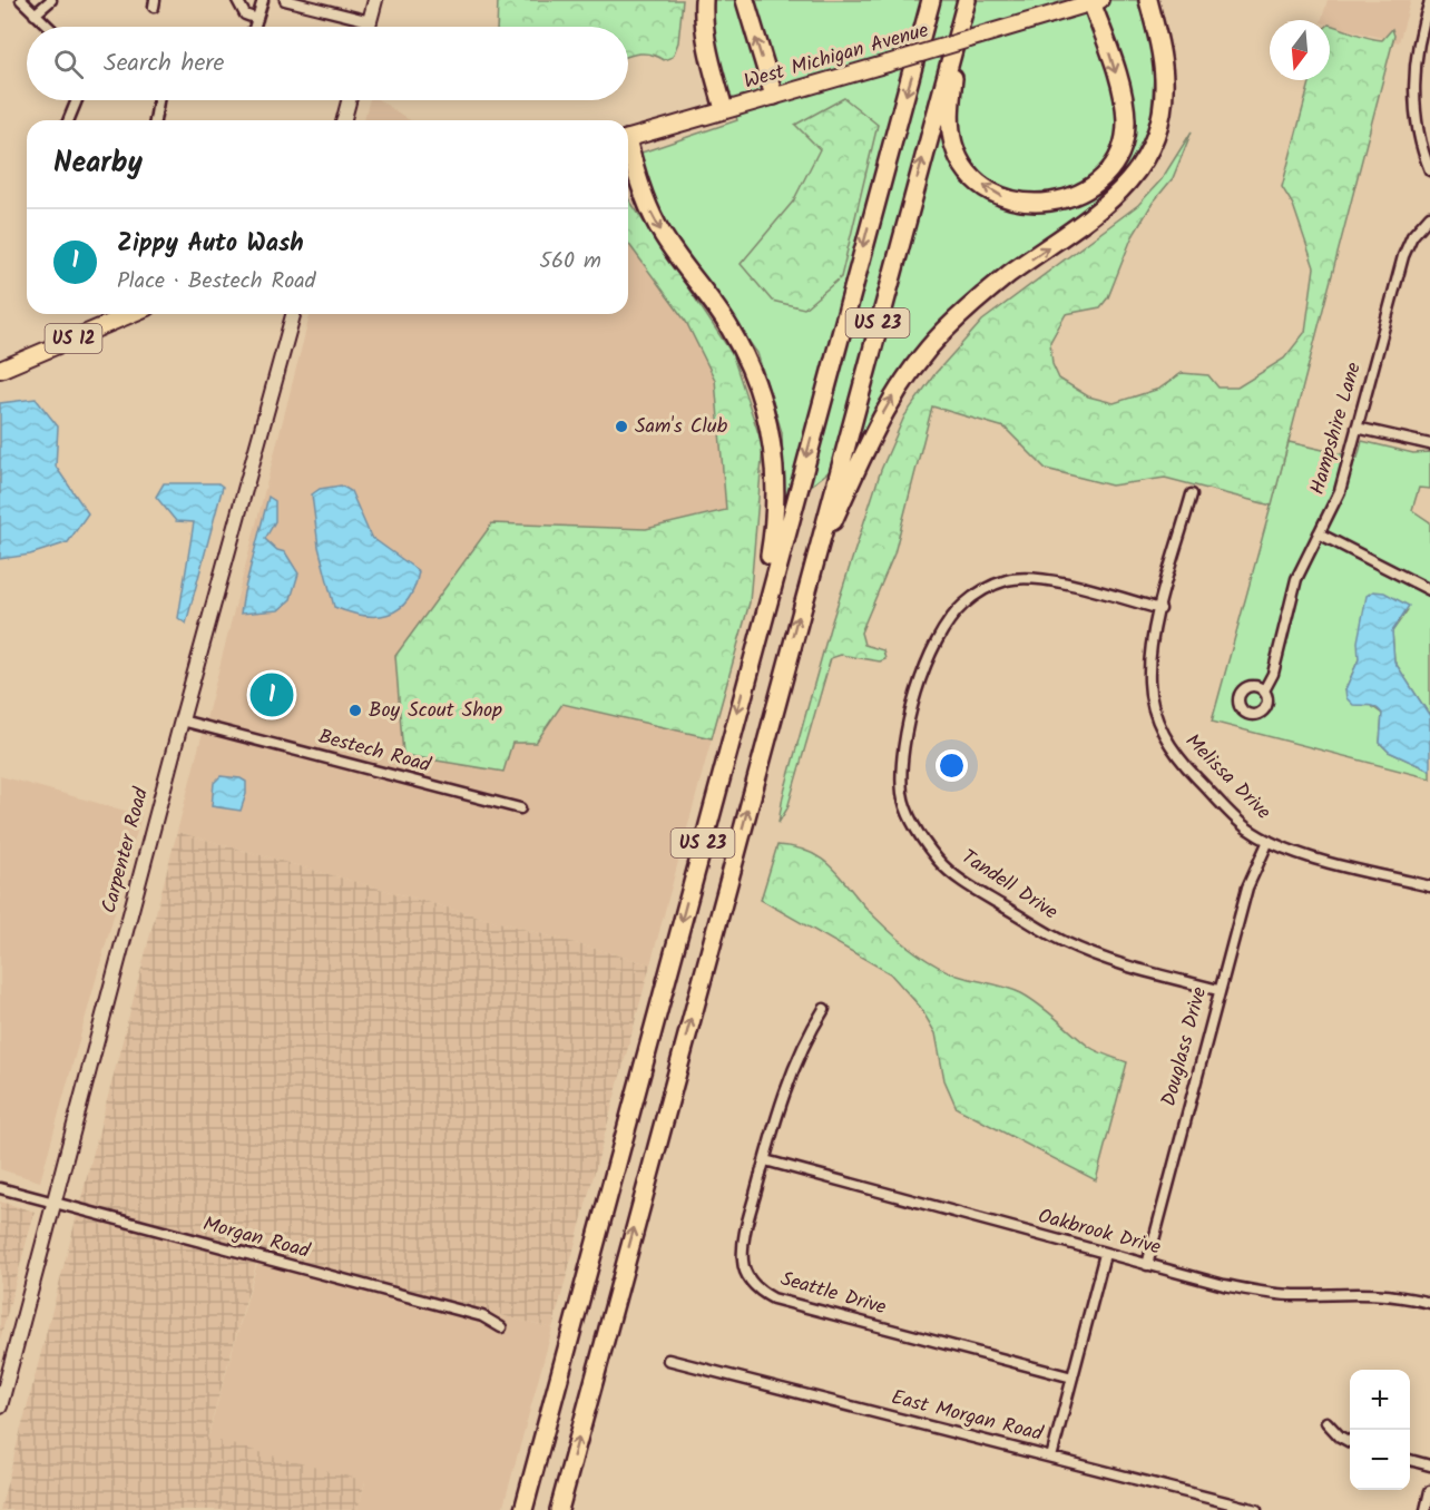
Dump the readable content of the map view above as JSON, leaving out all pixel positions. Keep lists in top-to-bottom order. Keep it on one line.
{"streets":{"highway":["West Michigan Avenue","US 23","US 12"],"main road":["Carpenter Road"],"street":["Hampshire Lane","Bestech Road","Melissa Drive","Tandell Drive","Douglass Drive","Oakbrook Drive","Morgan Road","Seattle Drive","East Morgan Road"]},"crossings":[["West Michigan Avenue","US 23"],["Bestech Road","Carpenter Road"],["Melissa Drive","Tandell Drive"],["Melissa Drive","Douglass Drive"],["Carpenter Road","Morgan Road"],["Tandell Drive","Douglass Drive"],["Douglass Drive","Oakbrook Drive"],["Oakbrook Drive","Seattle Drive"]],"places":["Sam's Club","Boy Scout Shop"],"north":"bottom","page":{"search":"Search here","heading":"Nearby","list":[{"mark":"1","name":"Zippy Auto Wash","note":"Place · Bestech Road","value":"560 m"}],"pins":"1","map_buttons":["+","−"]}}
